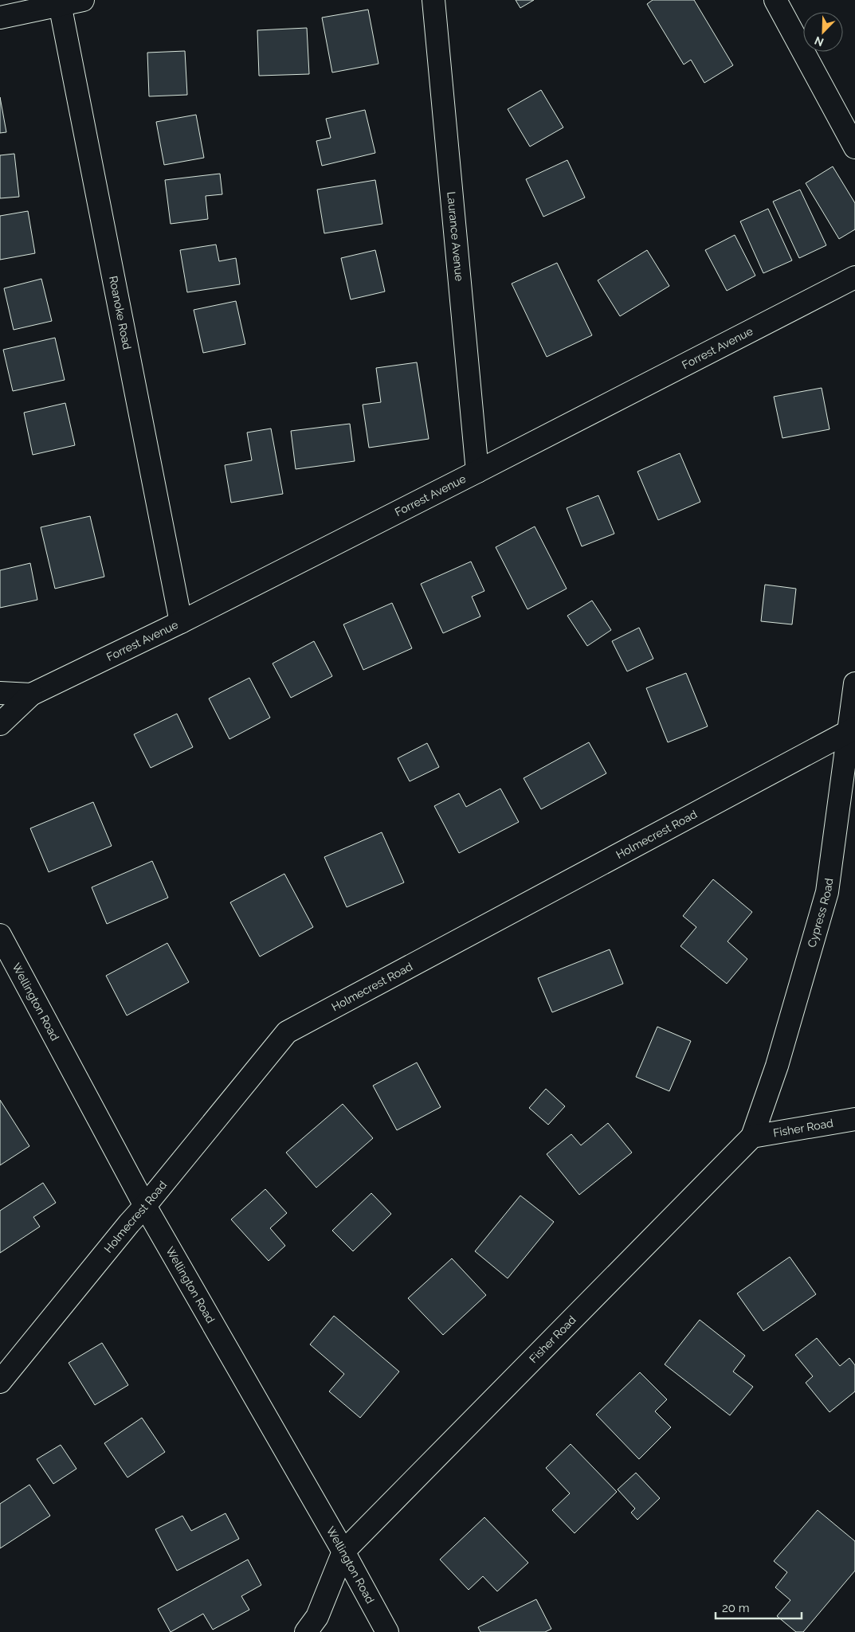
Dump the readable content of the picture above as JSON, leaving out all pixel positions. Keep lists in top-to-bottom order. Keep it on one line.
{"streets":{"street":["Laurance Avenue","Roanoke Road","Forrest Avenue","Holmecrest Road","Cypress Road","Wellington Road","Fisher Road"]},"crossings":[["Laurance Avenue","Forrest Avenue"],["Roanoke Road","Forrest Avenue"],["Holmecrest Road","Cypress Road"],["Holmecrest Road","Wellington Road"],["Cypress Road","Fisher Road"],["Wellington Road","Fisher Road"]],"scale_bar":"20 m","north":"bottom left"}
